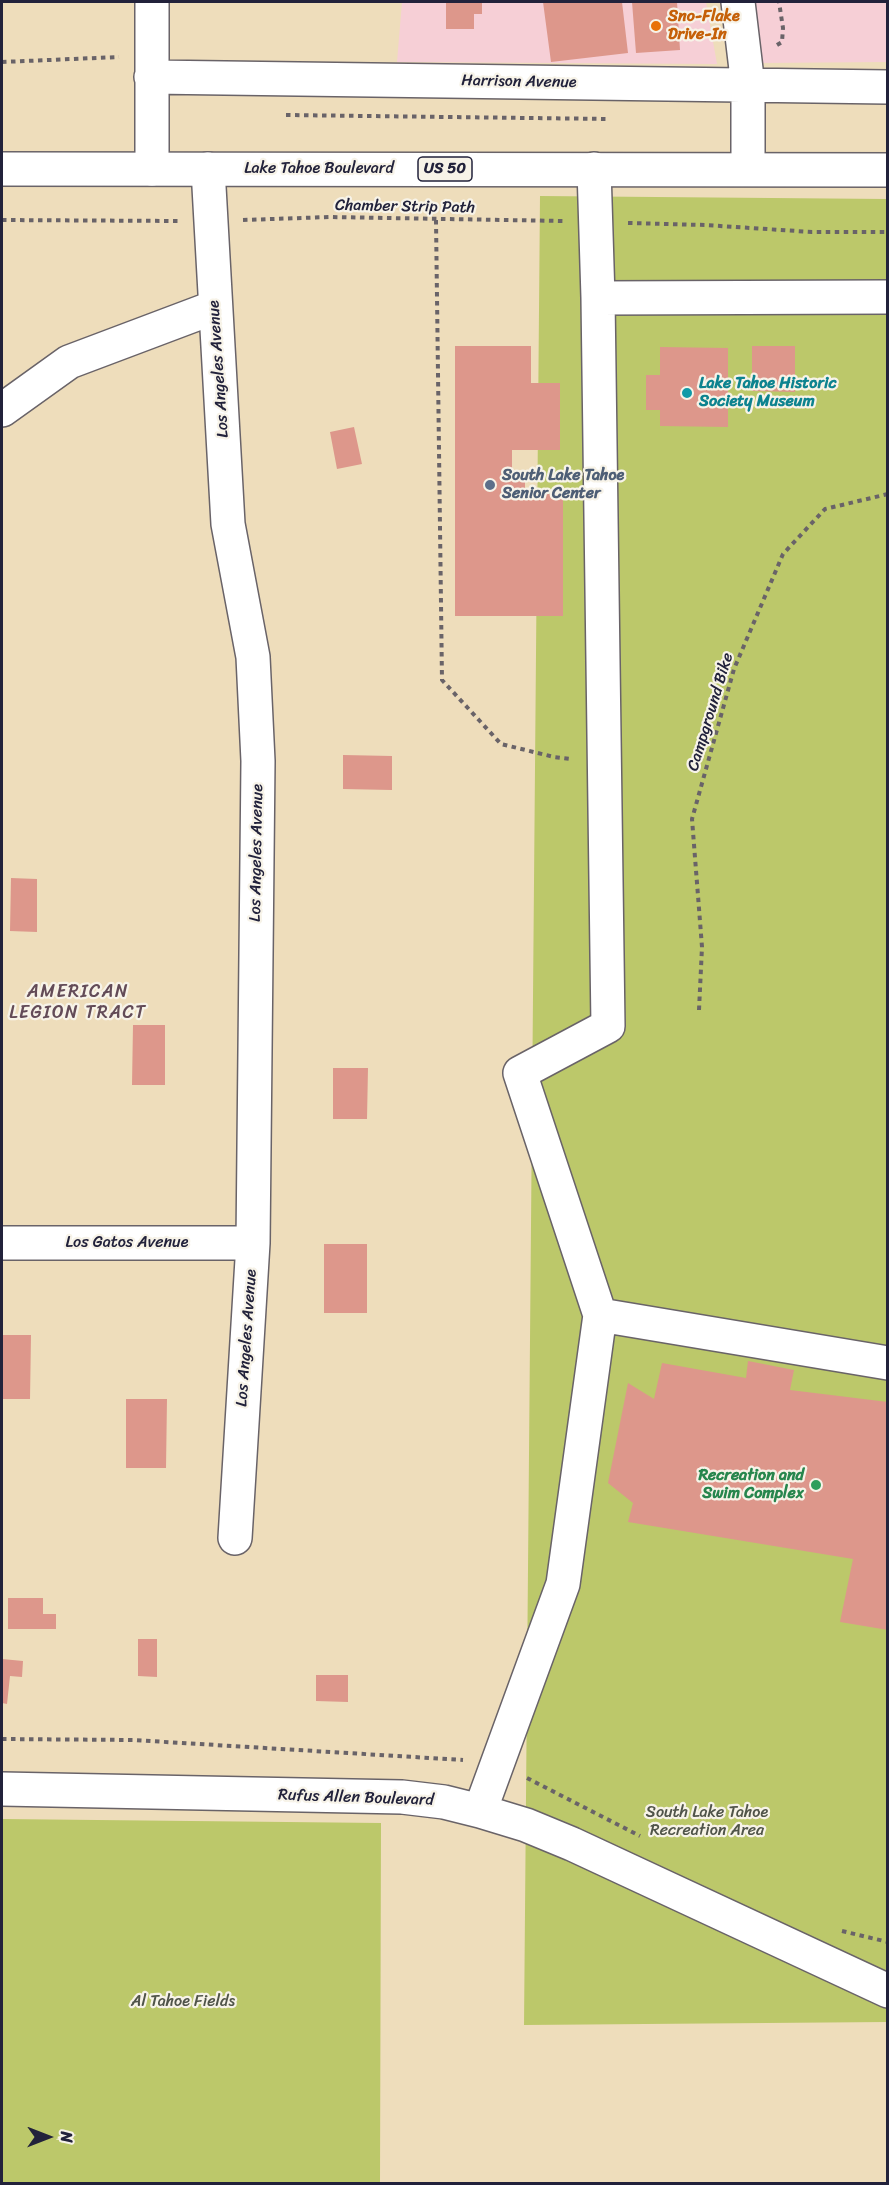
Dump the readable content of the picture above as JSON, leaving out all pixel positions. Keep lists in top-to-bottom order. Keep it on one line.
{"streets":{"main road":["Harrison Avenue","Lake Tahoe Boulevard","US 50","Los Angeles Avenue","Los Gatos Avenue","Rufus Allen Boulevard"],"path":["Chamber Strip Path","Campground Bike"]},"crossings":[["Lake Tahoe Boulevard","Los Angeles Avenue"],["Los Angeles Avenue","Los Gatos Avenue"]],"districts":["AMERICAN LEGION TRACT"],"parks":["South Lake Tahoe Recreation Area","Al Tahoe Fields"],"places":["Sno-Flake Drive-In","Lake Tahoe Historic Society Museum","South Lake Tahoe Senior Center","Recreation and Swim Complex"],"north":"right"}
